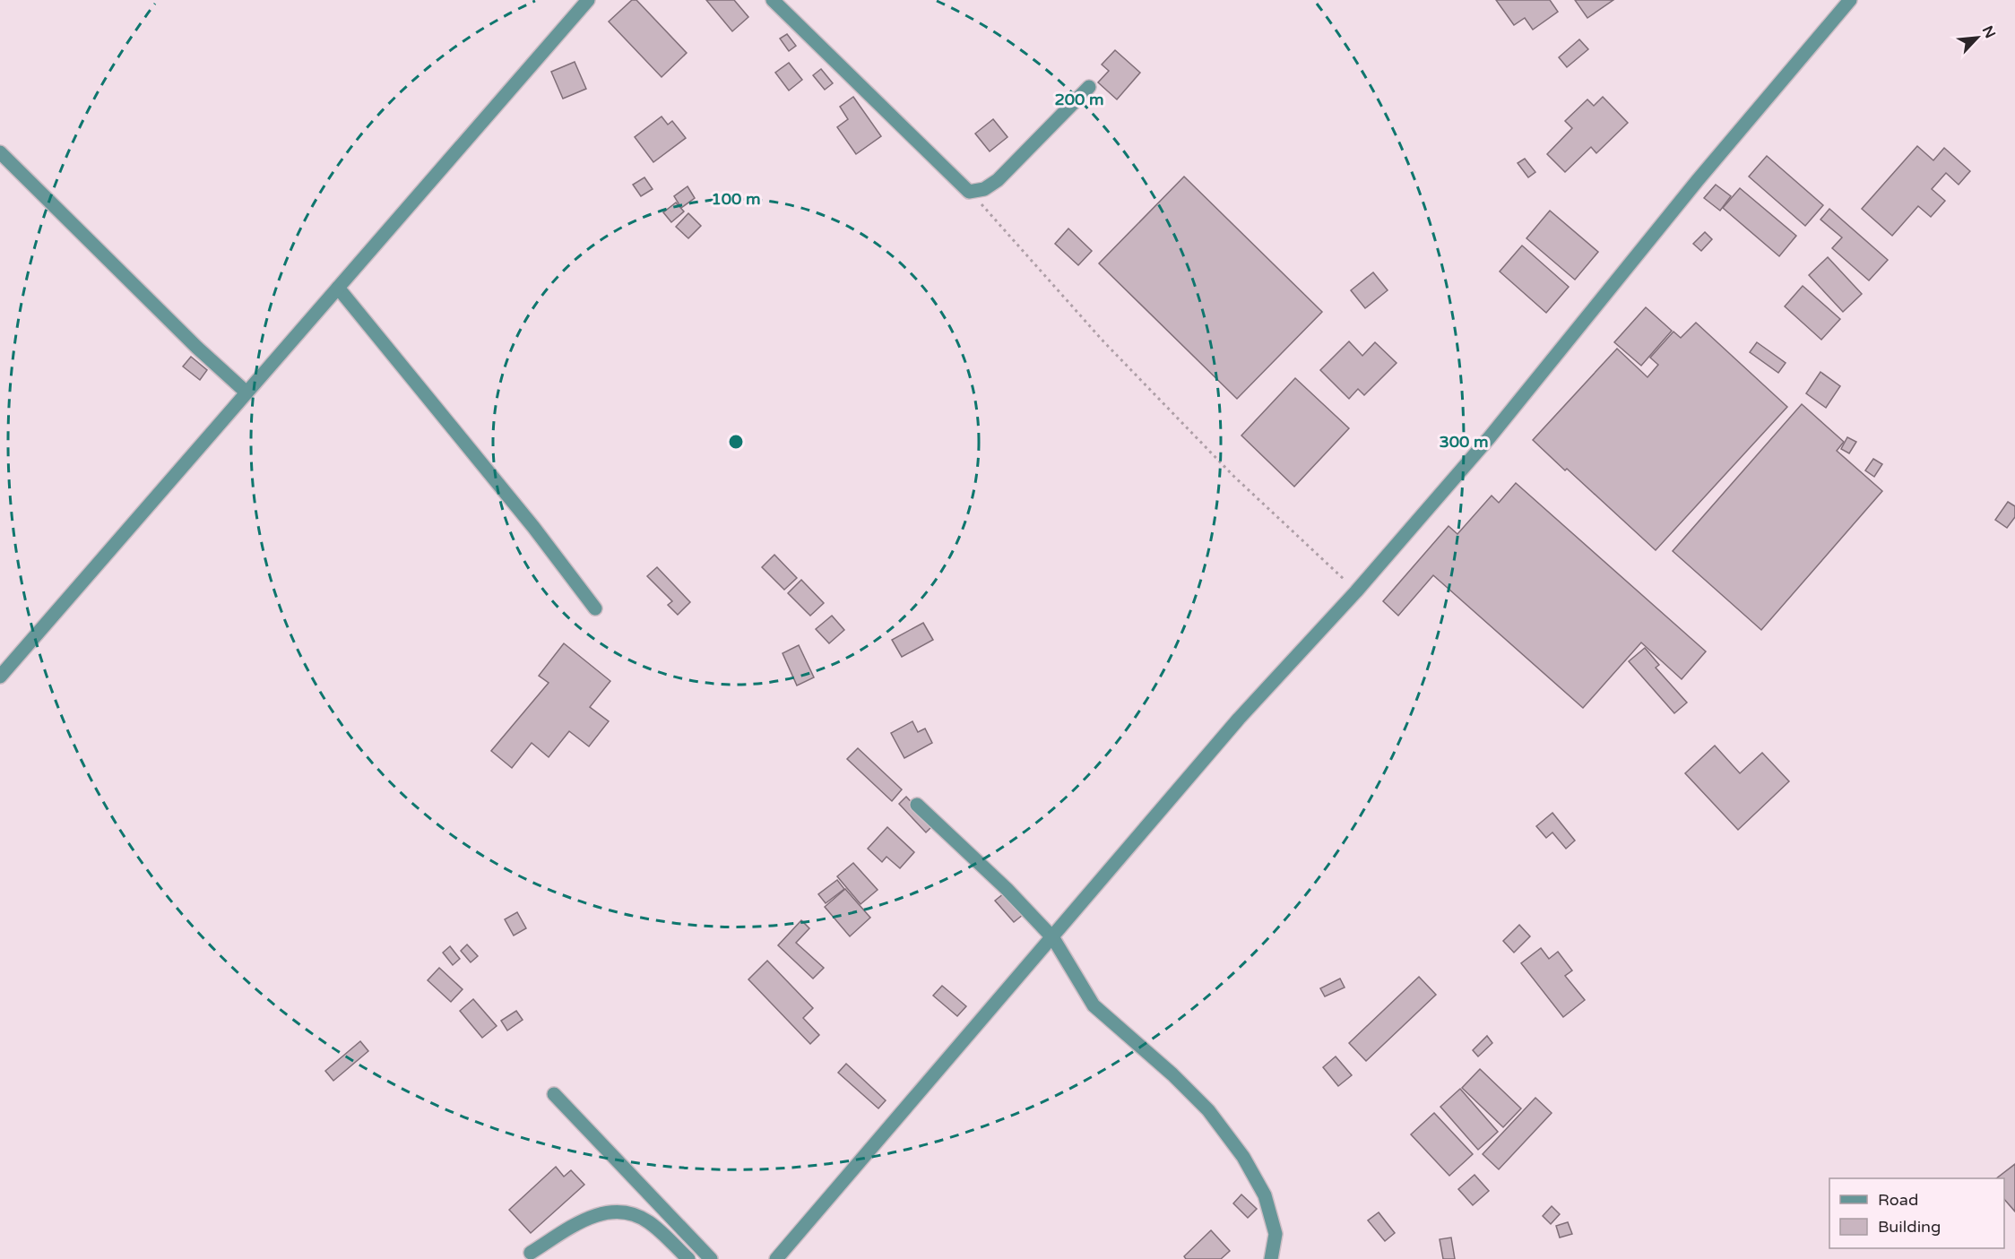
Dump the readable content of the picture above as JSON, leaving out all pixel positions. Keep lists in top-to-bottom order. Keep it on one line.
{"legend":["Road","Building"],"north":"top right","rings":["200 m","100 m","300 m"]}
